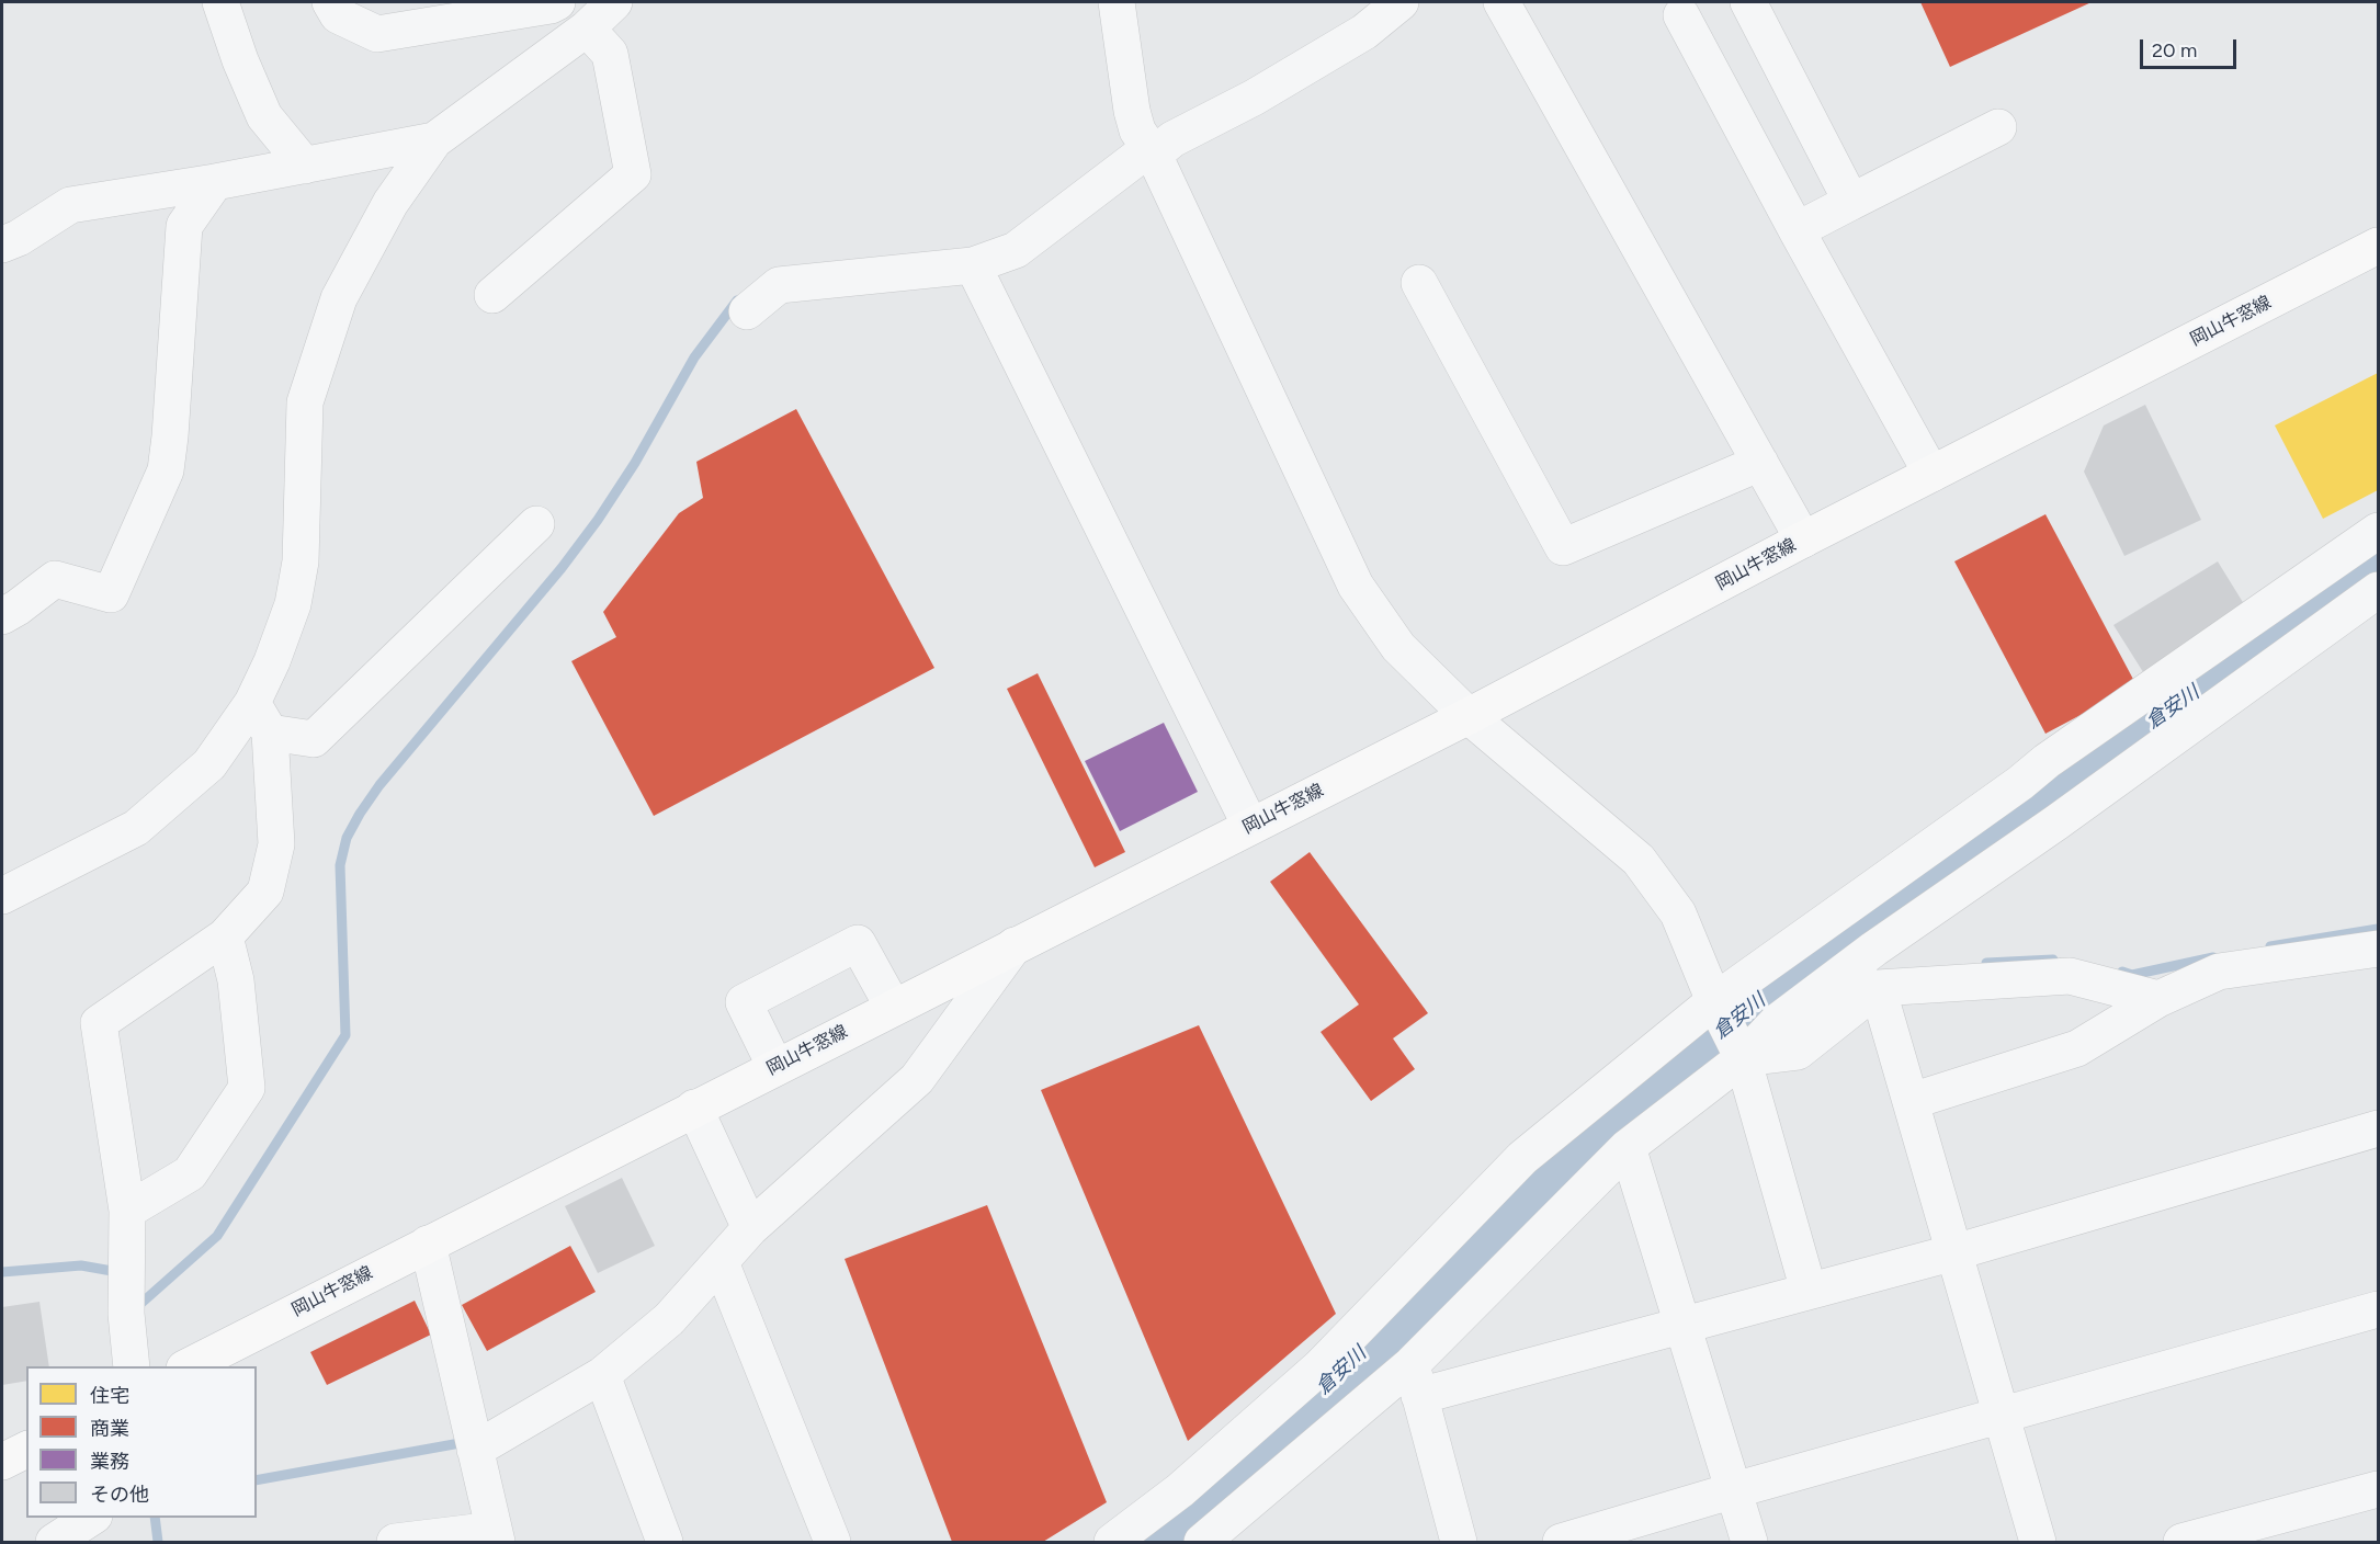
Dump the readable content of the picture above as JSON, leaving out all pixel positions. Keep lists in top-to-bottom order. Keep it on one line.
{"streets":{"main road":["岡山牛窓線"]},"water":["倉安川"],"legend":["住宅","商業","業務","その他"],"scale_bar":"20 m"}
